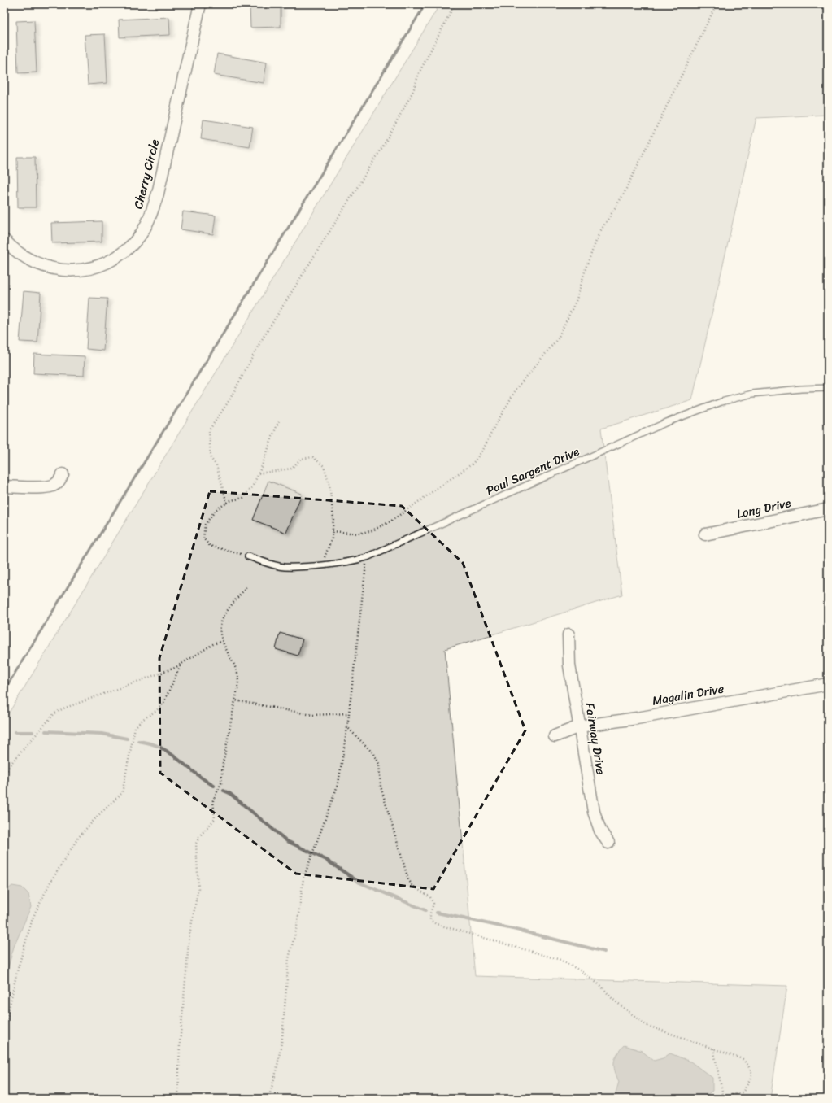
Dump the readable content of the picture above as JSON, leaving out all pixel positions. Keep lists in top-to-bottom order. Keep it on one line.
{"streets":{"street":["Cherry Circle","Long Drive","Magalin Drive","Fairway Drive"],"lane":["Paul Sargent Drive"]},"crossings":[["Magalin Drive","Fairway Drive"]]}
